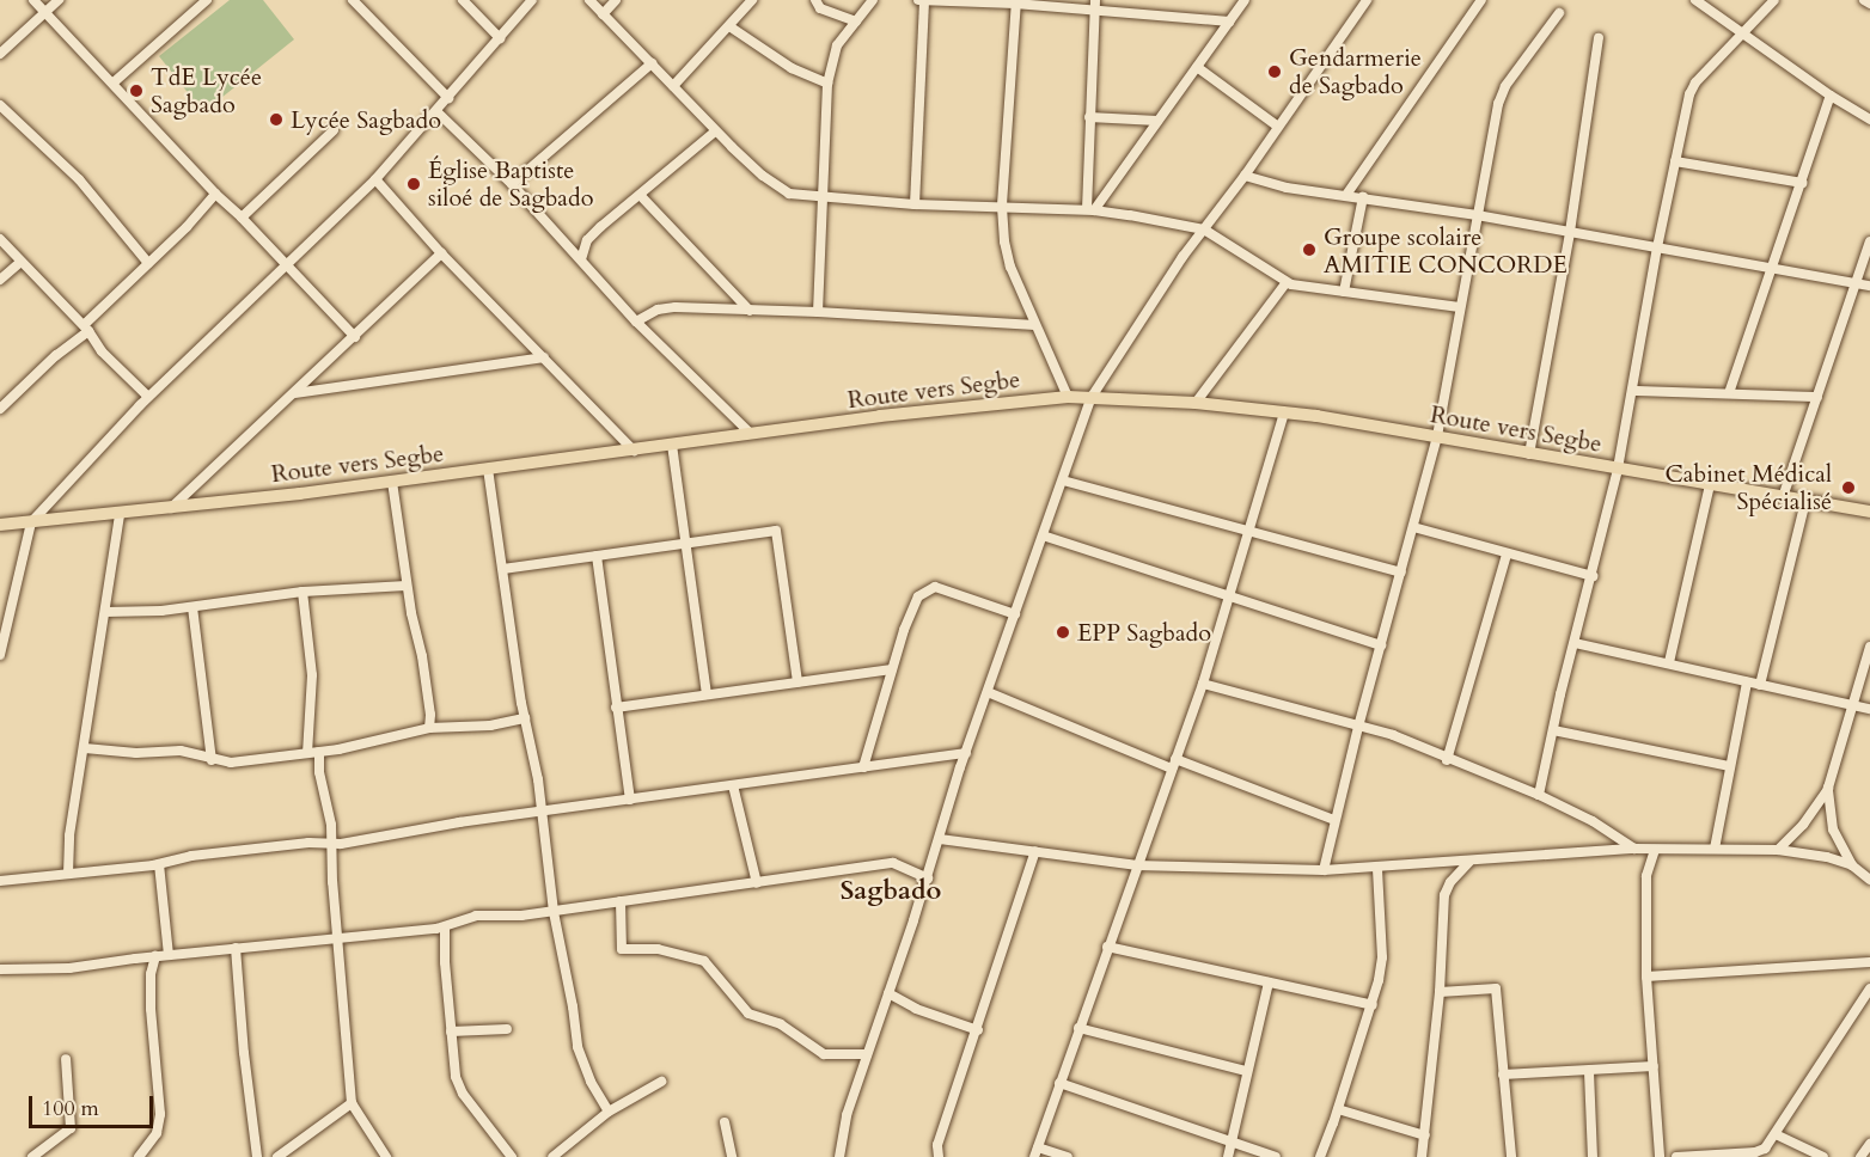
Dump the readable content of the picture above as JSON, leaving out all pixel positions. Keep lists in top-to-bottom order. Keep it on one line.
{"streets":{"main road":["Route vers Segbe"]},"districts":["Sagbado"],"places":["Gendarmerie de Sagbado","TdE Lycée Sagbado","Lycée Sagbado","Église Baptiste siloé de Sagbado","Groupe scolaire AMITIE CONCORDE","Cabinet Médical Spécialisé","EPP Sagbado"],"scale_bar":"100 m"}
